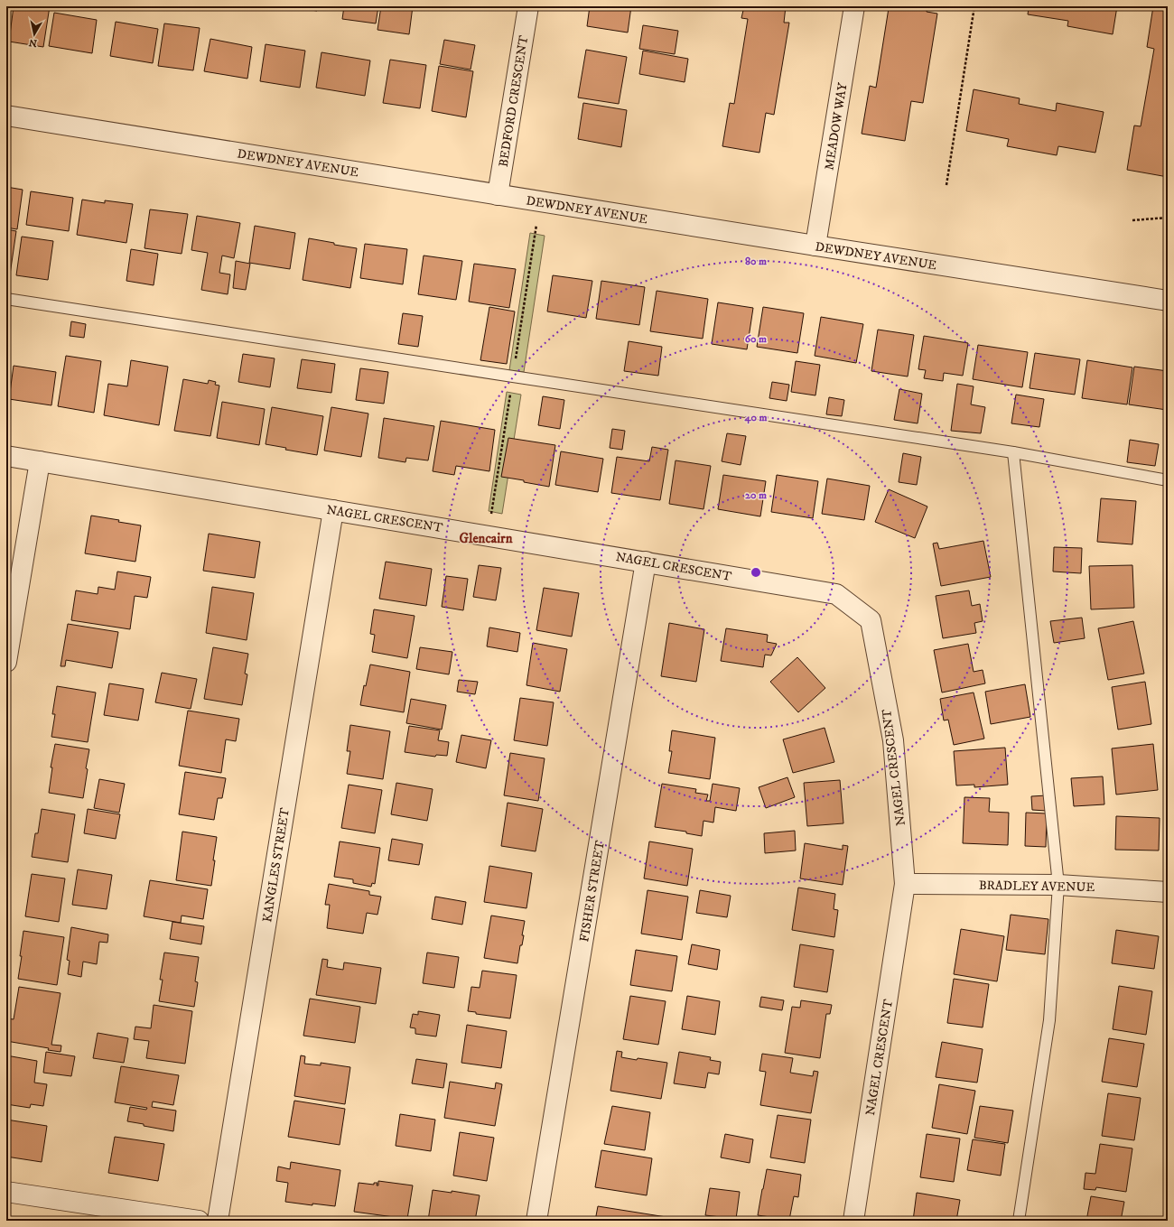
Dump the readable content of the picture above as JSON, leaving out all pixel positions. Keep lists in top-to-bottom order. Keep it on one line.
{"streets":{"street":["BEDFORD CRESCENT","MEADOW WAY","DEWDNEY AVENUE","NAGEL CRESCENT","KANGLES STREET","BRADLEY AVENUE","FISHER STREET"]},"crossings":[["BEDFORD CRESCENT","DEWDNEY AVENUE"],["MEADOW WAY","DEWDNEY AVENUE"],["NAGEL CRESCENT","KANGLES STREET"],["NAGEL CRESCENT","BRADLEY AVENUE"],["NAGEL CRESCENT","FISHER STREET"]],"districts":["Glencairn"],"north":"bottom","rings":["80 m","60 m","40 m","20 m"]}
